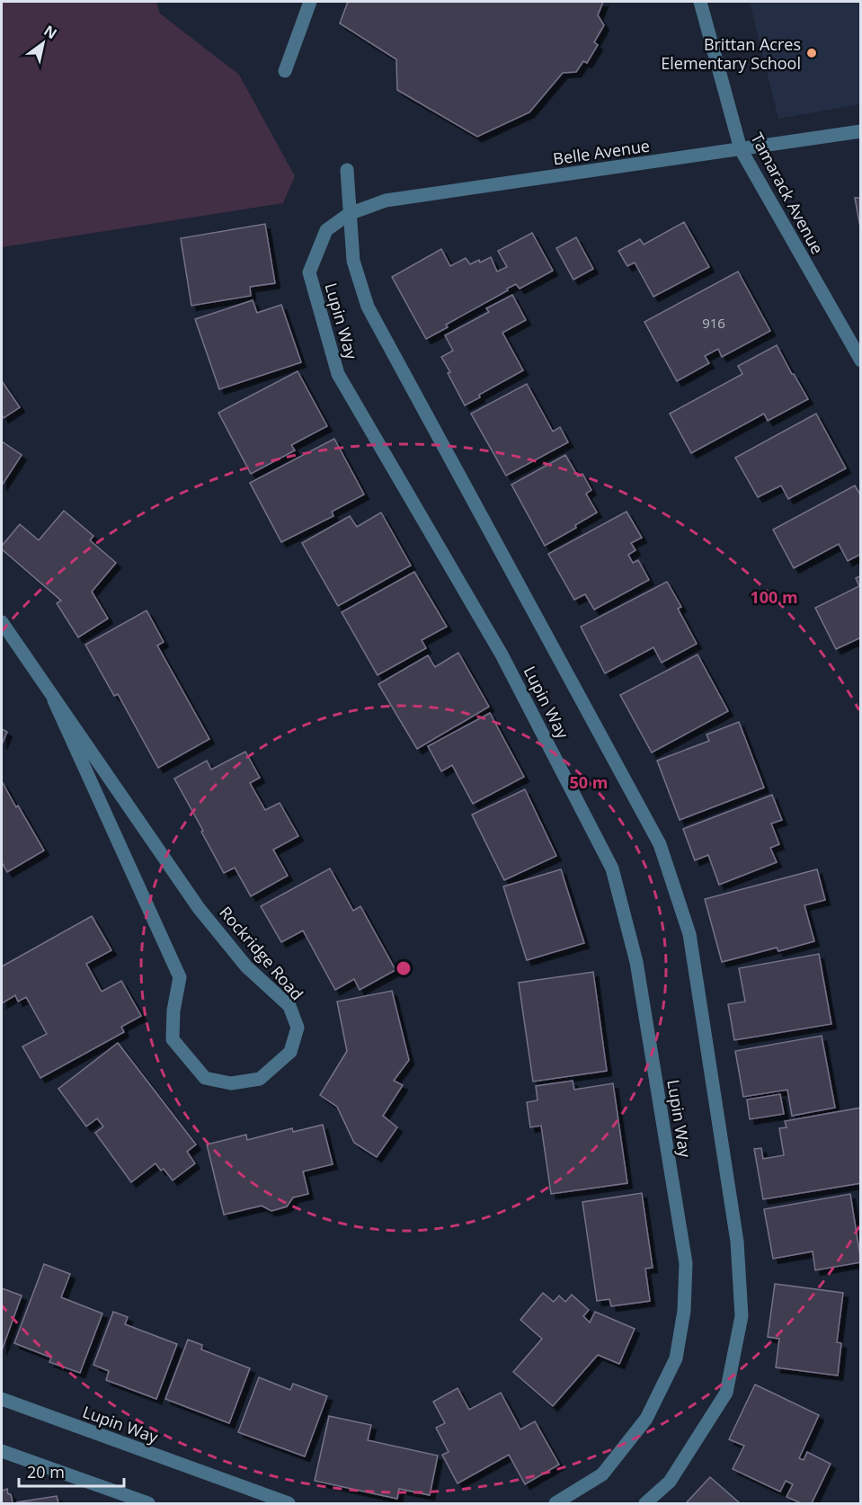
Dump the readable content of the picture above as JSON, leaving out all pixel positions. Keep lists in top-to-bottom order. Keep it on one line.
{"streets":{"street":["Belle Avenue","Tamarack Avenue","Lupin Way","Rockridge Road"]},"crossings":[["Belle Avenue","Tamarack Avenue"],["Belle Avenue","Lupin Way"]],"places":["Brittan Acres Elementary School"],"house_numbers":["916"],"scale_bar":"20 m","north":"top right","rings":["100 m","50 m"]}
